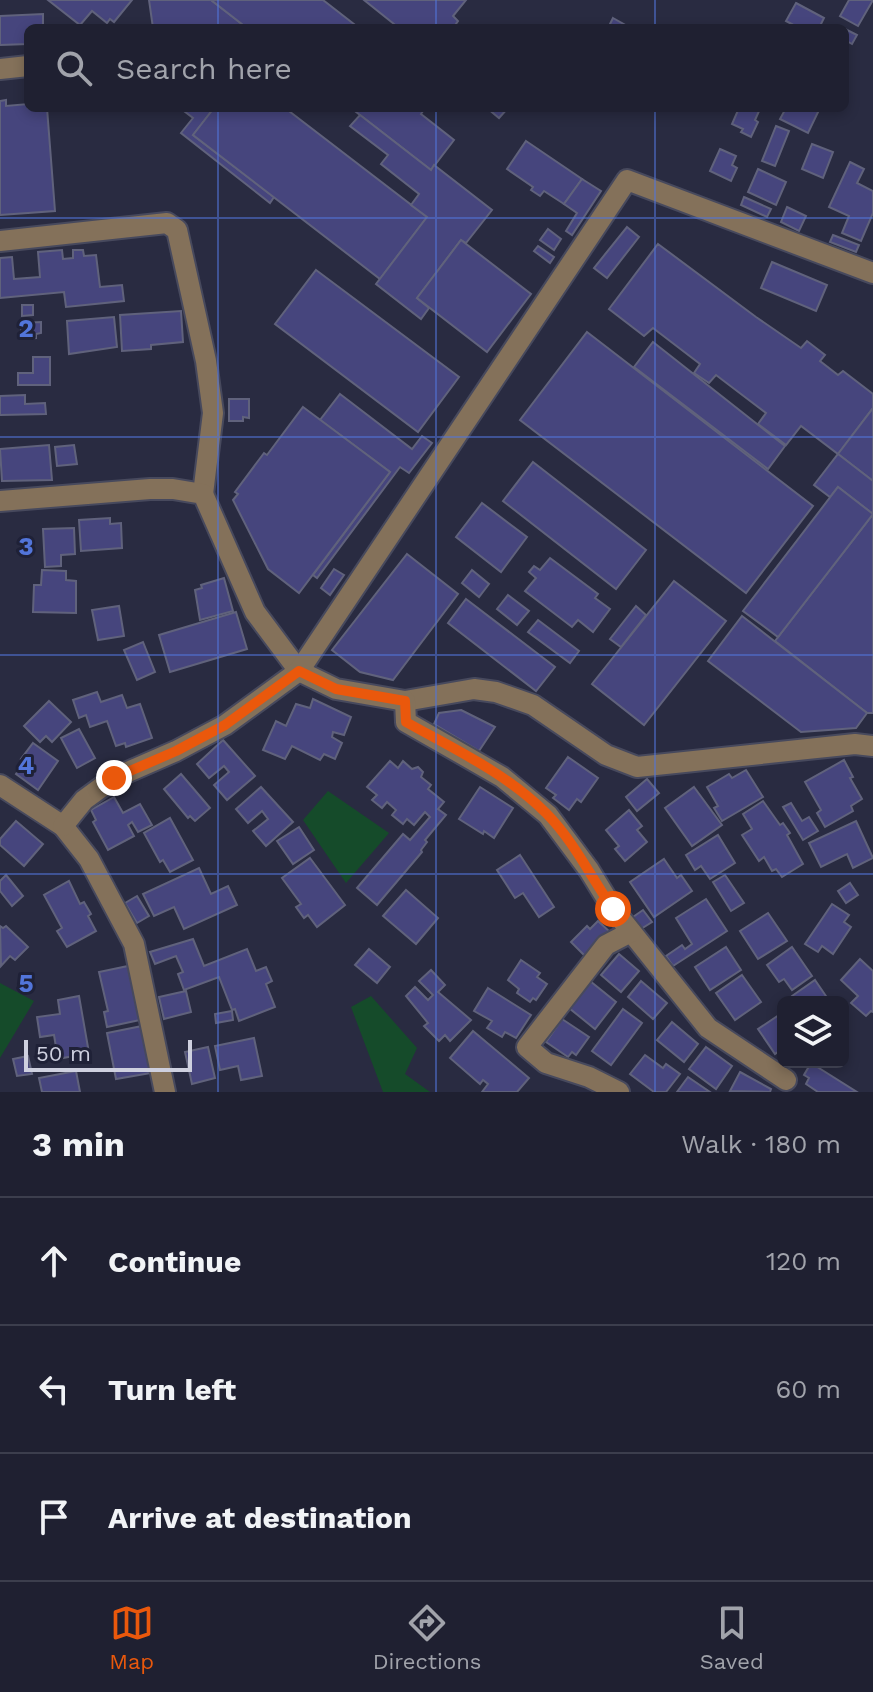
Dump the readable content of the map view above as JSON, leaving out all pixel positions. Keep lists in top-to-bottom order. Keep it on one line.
{"scale_bar":"50 m","page":{"search":"Search here","scale":"50 m","heading":["3 min","Walk · 180 m"],"list":[["Continue","120 m"],["Turn left","60 m"],"Arrive at destination"],"nav":["Map","Directions","Saved"]},"grid":{"rows":["2","3","4","5"]}}
